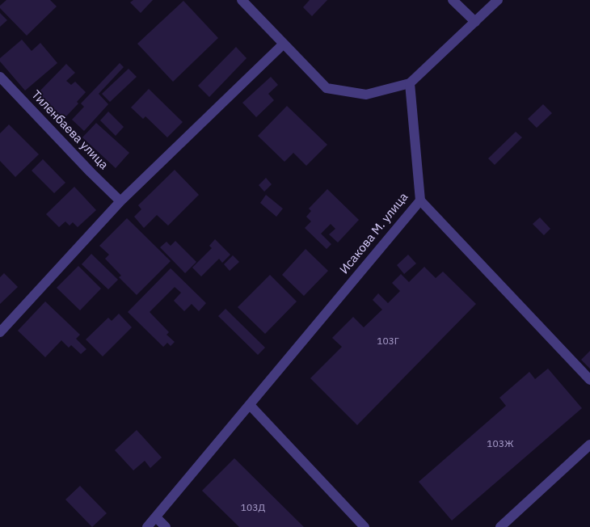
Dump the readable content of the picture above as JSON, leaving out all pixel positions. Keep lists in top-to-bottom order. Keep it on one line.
{"streets":{"street":["Тиленбаева улица","Исакова М. улица"]},"house_numbers":["103Г","103Ж","103Д"]}
